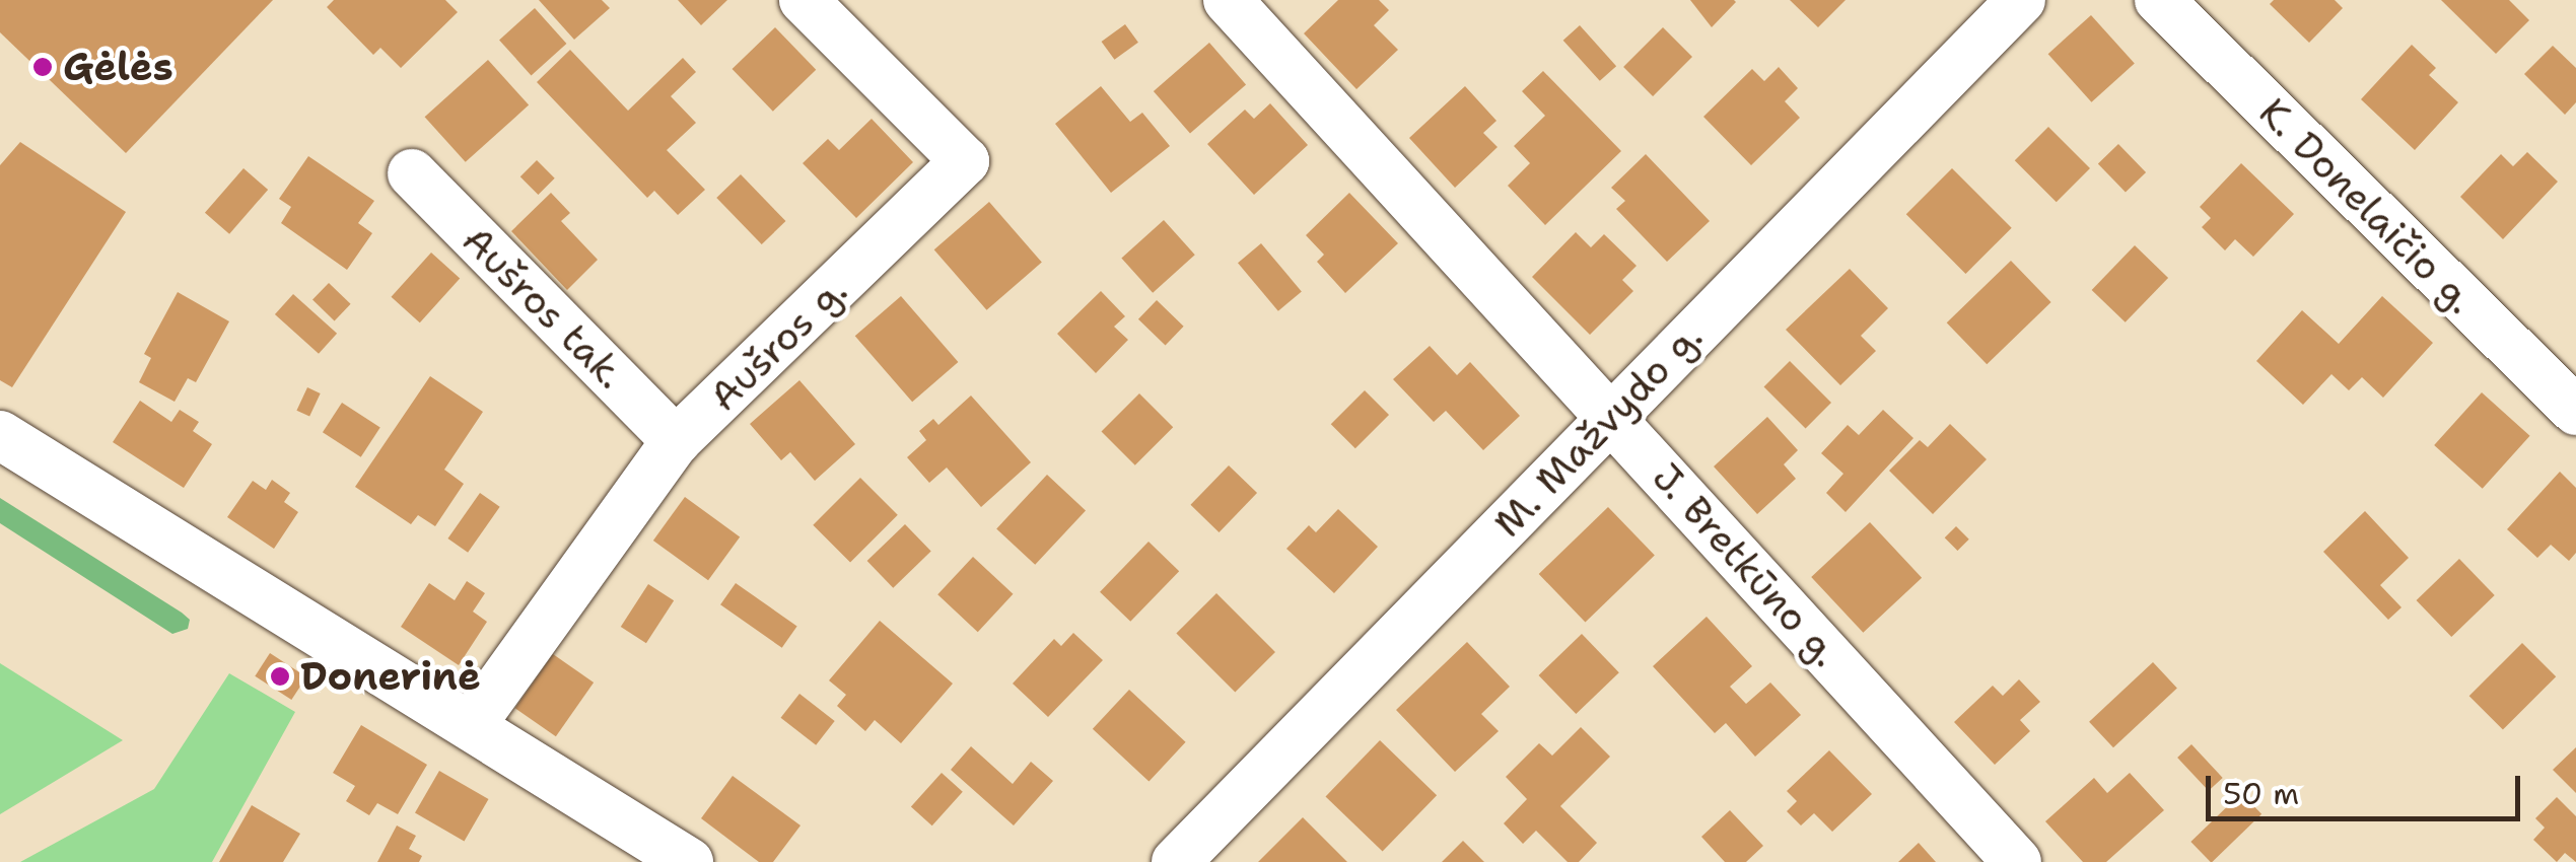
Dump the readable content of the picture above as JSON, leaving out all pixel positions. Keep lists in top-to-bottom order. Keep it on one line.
{"streets":{"street":["K. Donelaičio g.","Aušros tak.","Aušros g.","M. Mažvydo g.","J. Bretkūno g."]},"crossings":[["Aušros tak.","Aušros g."],["M. Mažvydo g.","J. Bretkūno g."]],"places":["Gėlės","Donerinė"],"scale_bar":"50 m"}
